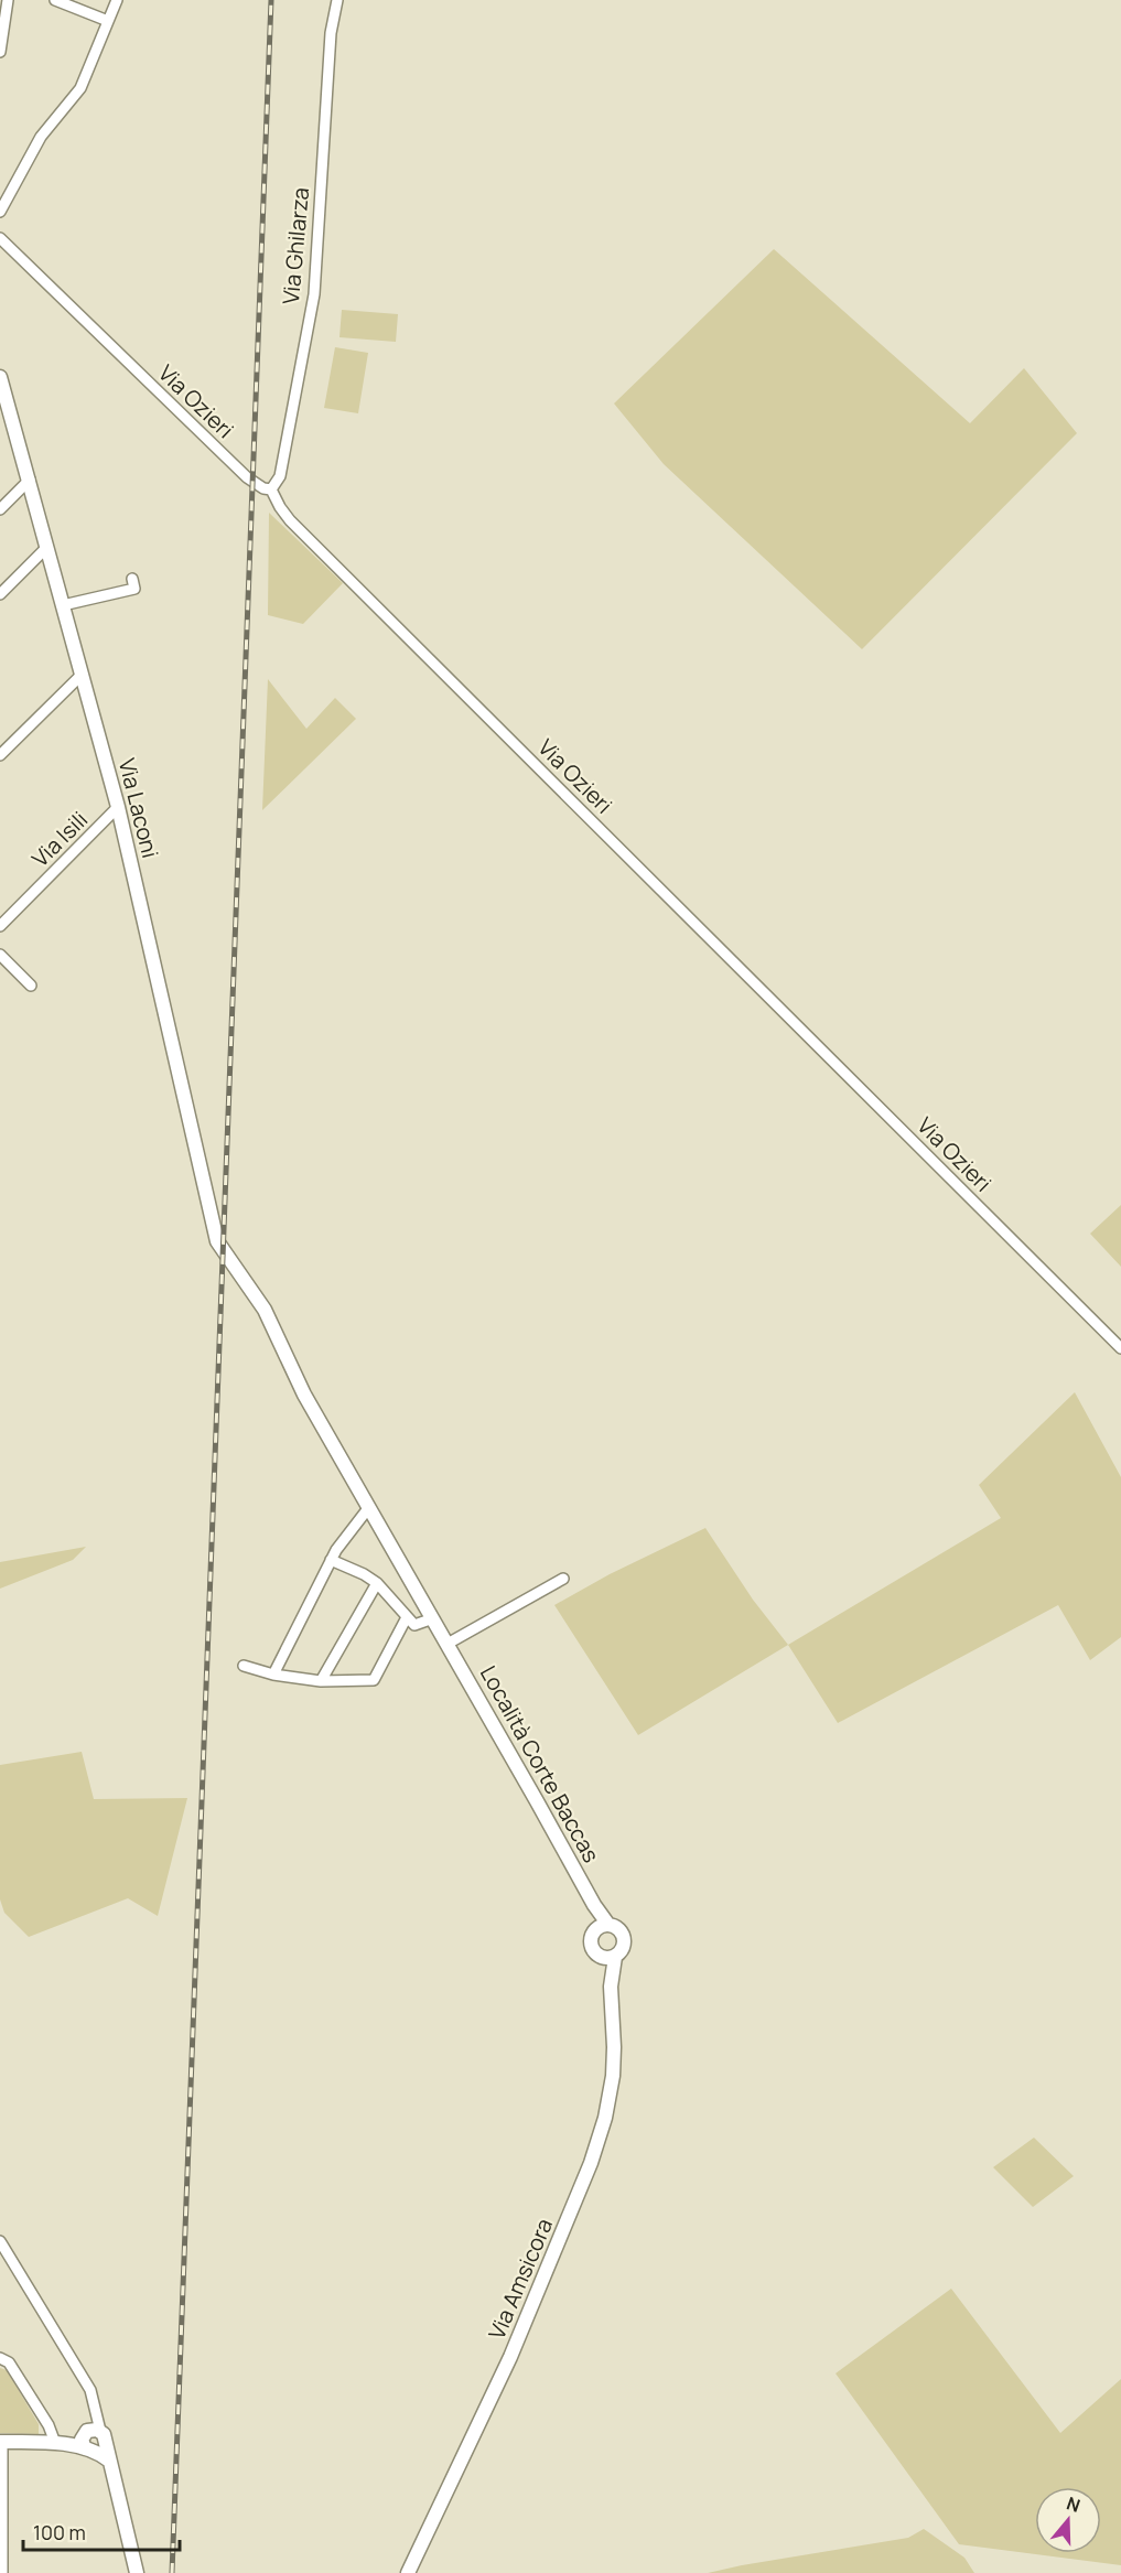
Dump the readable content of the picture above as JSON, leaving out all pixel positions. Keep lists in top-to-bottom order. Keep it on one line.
{"streets":{"street":["Via Ghilarza","Via Ozieri","Via Laconi","Via Isili","Località Corte Baccas","Via Amsicora"]},"crossings":[["Via Ghilarza","Via Ozieri"],["Via Laconi","Via Isili"],["Via Laconi","Località Corte Baccas"],["Località Corte Baccas","Via Amsicora"]],"scale_bar":"100 m","north":"top"}
